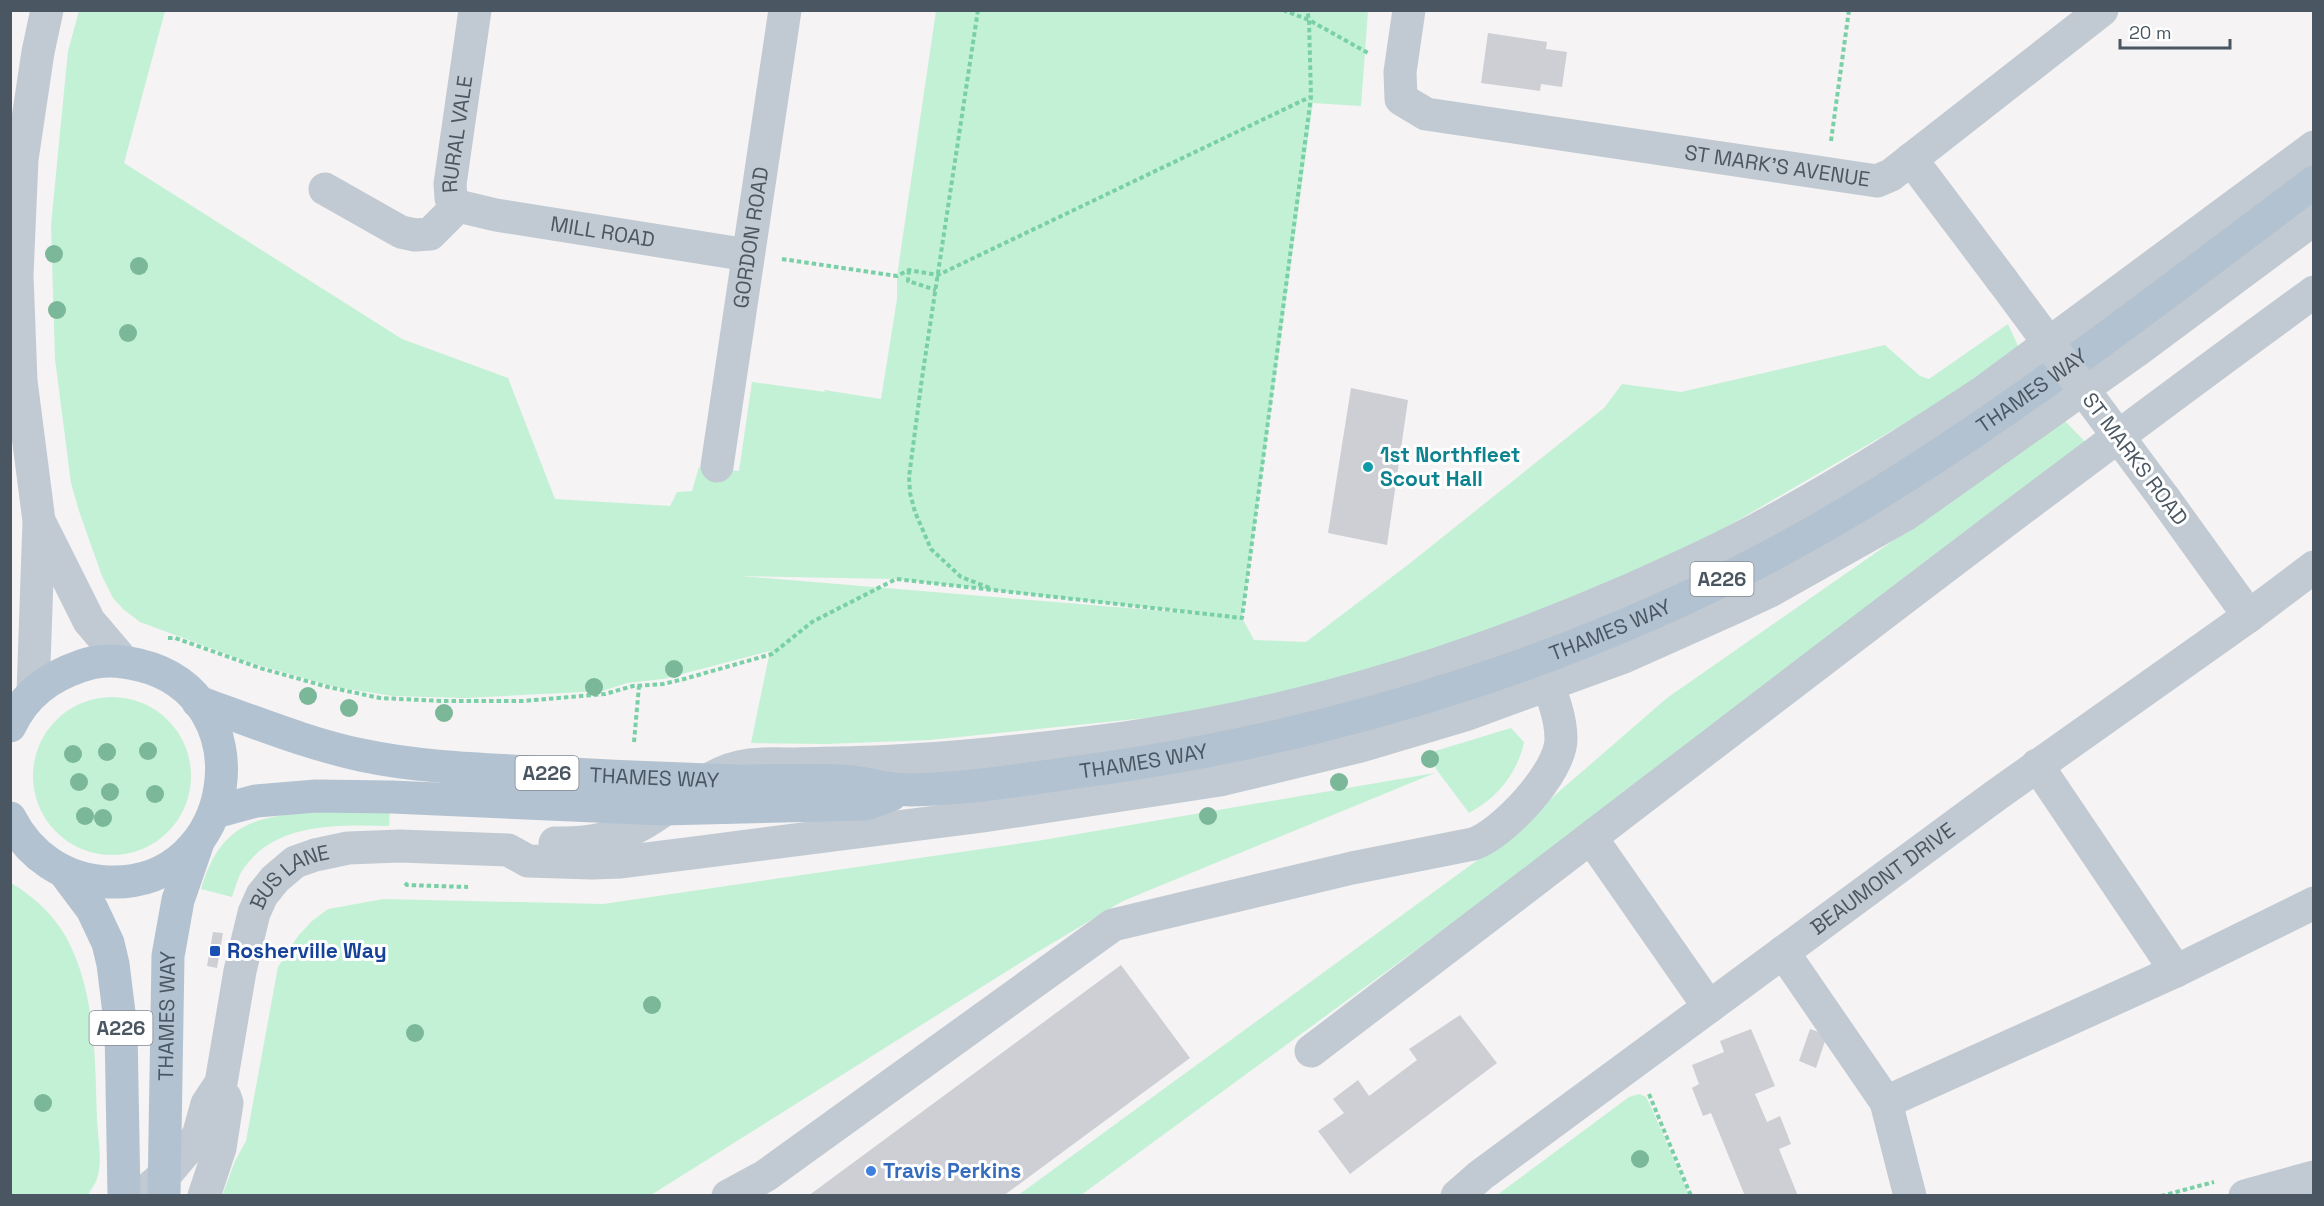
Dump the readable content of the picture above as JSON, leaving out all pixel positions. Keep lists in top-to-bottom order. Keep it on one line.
{"streets":{"main road":["THAMES WAY","A226"],"street":["RURAL VALE","ST MARK'S AVENUE","MILL ROAD","GORDON ROAD","ST MARKS ROAD","BEAUMONT DRIVE","BUS LANE"]},"crossings":[["RURAL VALE","MILL ROAD"],["ST MARK'S AVENUE","ST MARKS ROAD"],["MILL ROAD","GORDON ROAD"],["THAMES WAY","BUS LANE"],["ST MARKS ROAD","BEAUMONT DRIVE"]],"places":{"other":["1st Northfleet Scout Hall","Travis Perkins"],"transit":["Rosherville Way"]},"scale_bar":"20 m"}
